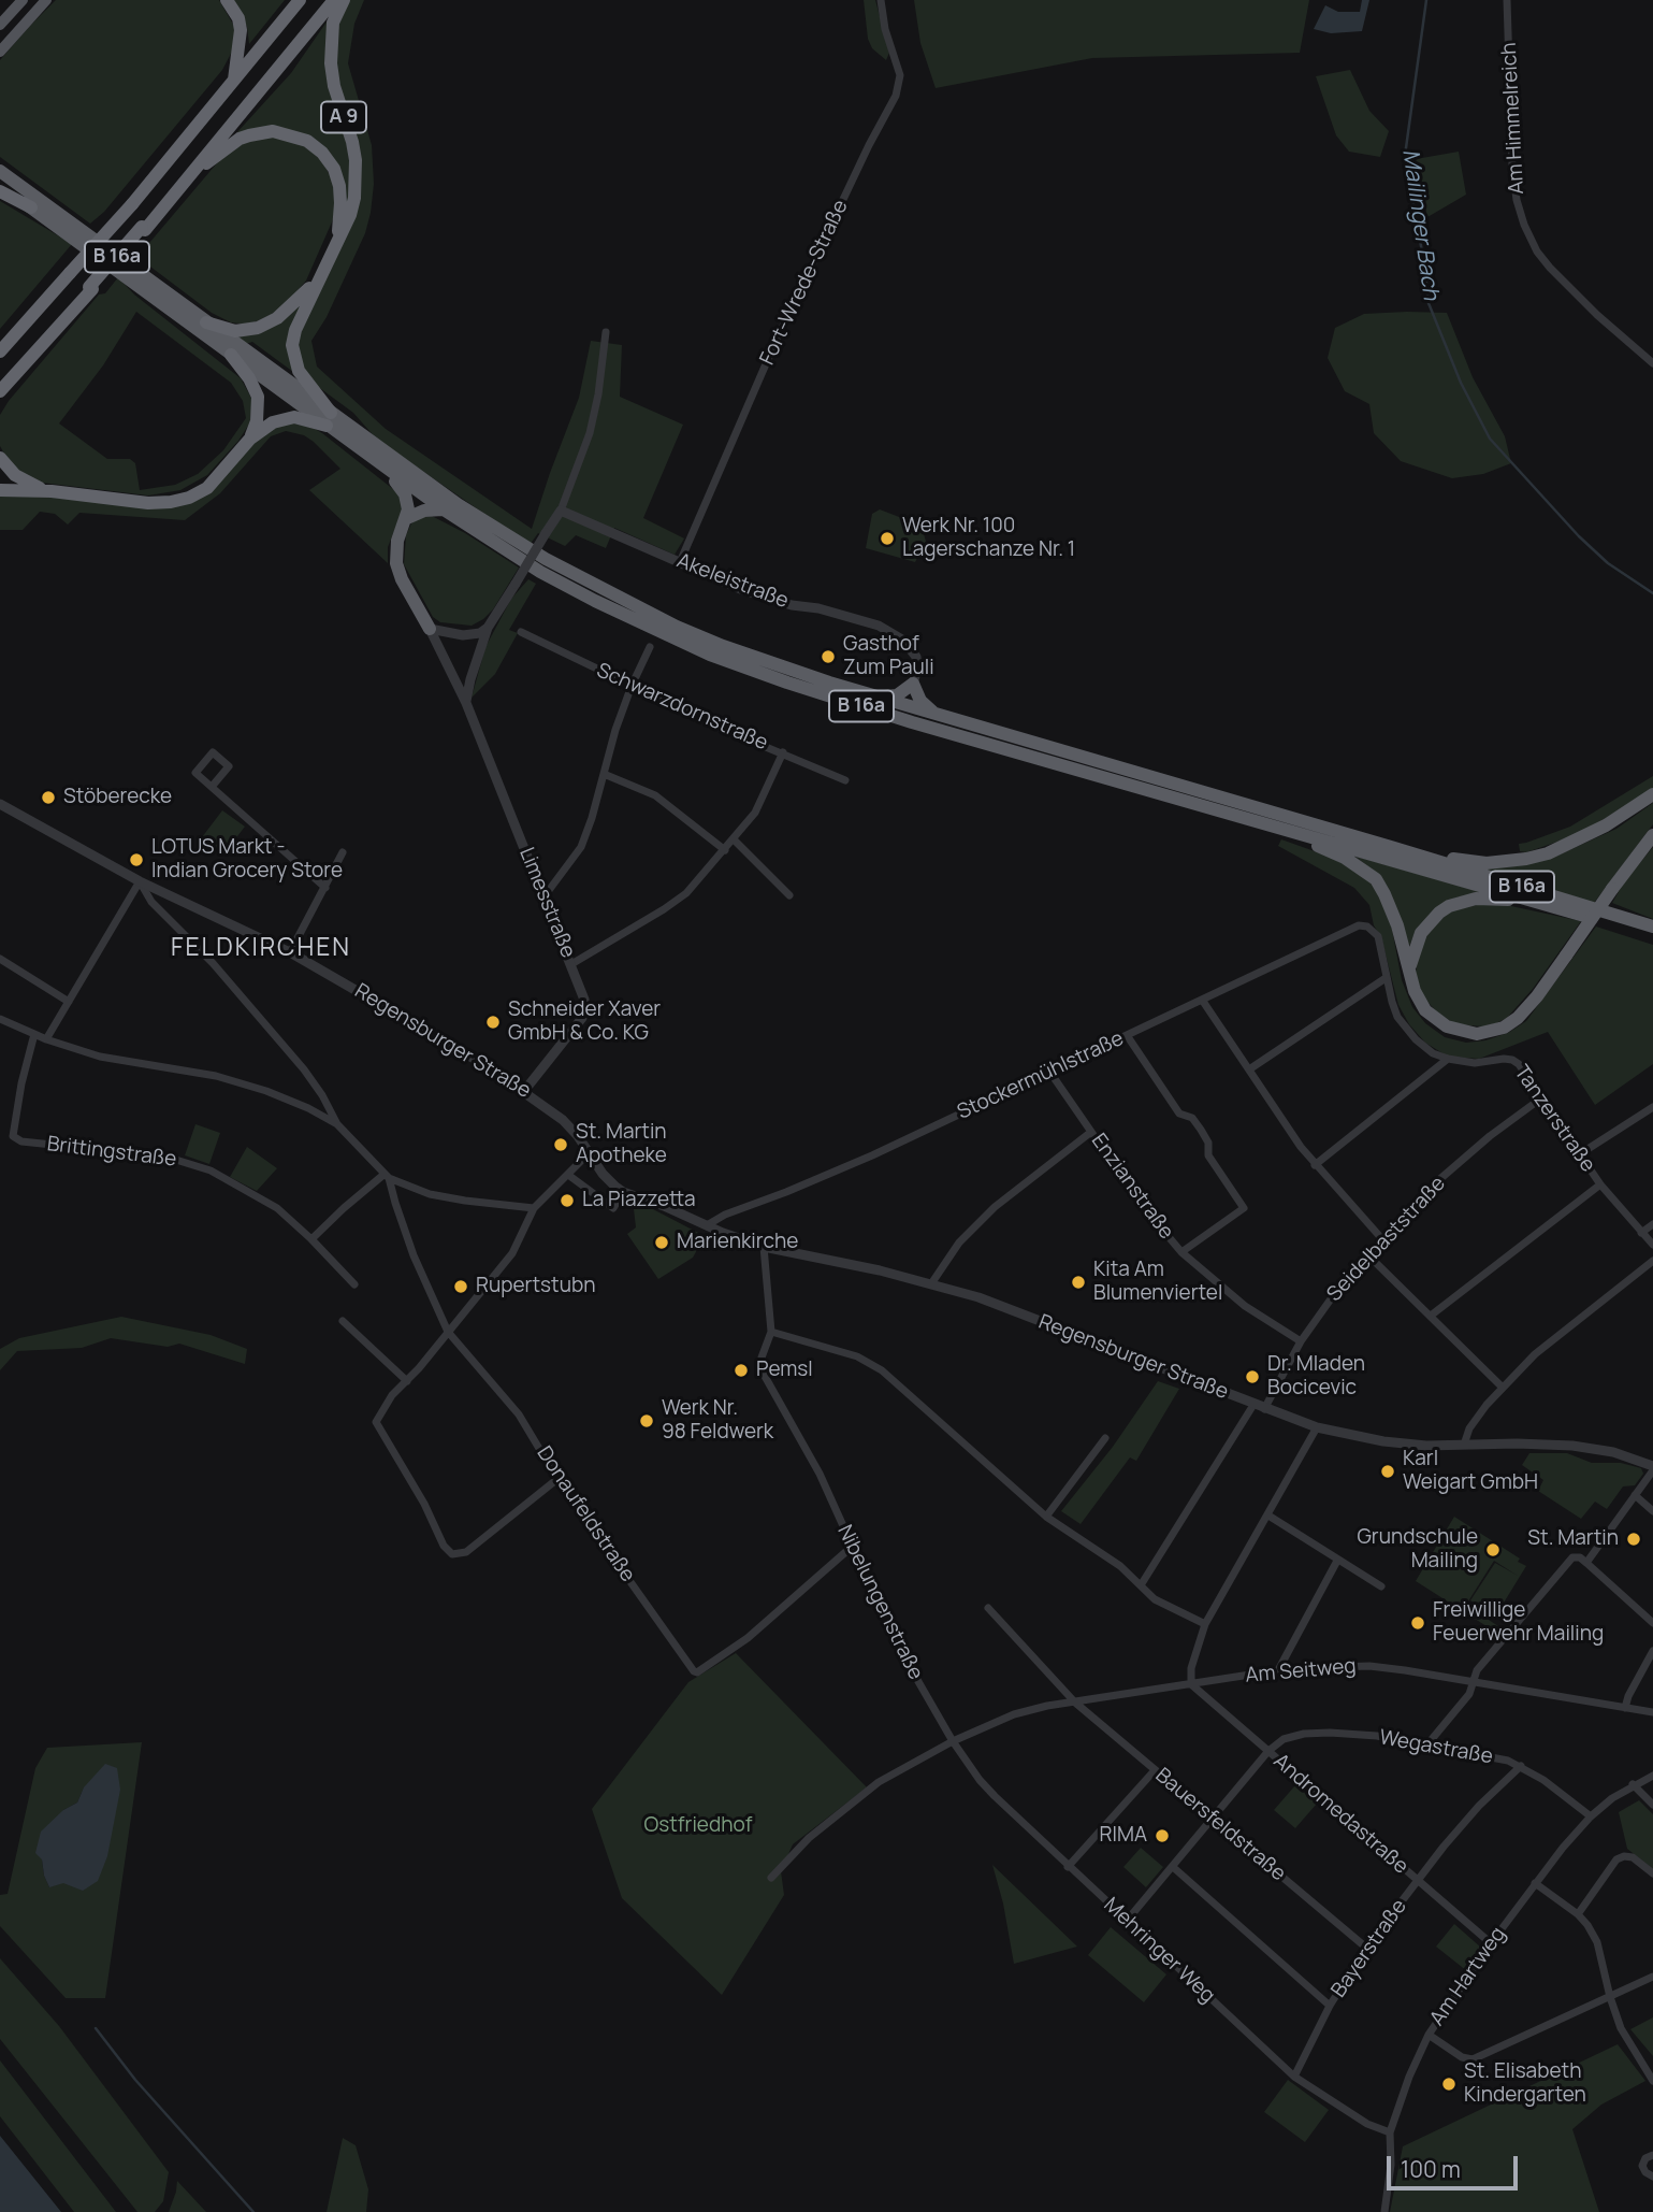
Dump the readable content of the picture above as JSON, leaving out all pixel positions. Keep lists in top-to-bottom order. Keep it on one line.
{"streets":{"highway":["A 9","B 16a"],"street":["Am Himmelreich","Fort-Wrede-Straße","Akeleistraße","Schwarzdornstraße","Limesstraße","Regensburger Straße","Stockermühlstraße","Tanzerstraße","Brittingstraße","Enzianstraße","Seidelbaststraße","Donaufeldstraße","Nibelungenstraße","Am Seitweg","Wegastraße","Andromedastraße","Bauersfeldstraße","Bayerstraße","Mehringer Weg","Am Hartweg"]},"crossings":[["A 9","B 16a"],["Fort-Wrede-Straße","Akeleistraße"],["Limesstraße","Regensburger Straße"],["Regensburger Straße","Stockermühlstraße"],["Regensburger Straße","Seidelbaststraße"],["Regensburger Straße","Nibelungenstraße"],["Stockermühlstraße","Tanzerstraße"],["Stockermühlstraße","Enzianstraße"],["Tanzerstraße","Seidelbaststraße"],["Enzianstraße","Seidelbaststraße"],["Donaufeldstraße","Nibelungenstraße"],["Nibelungenstraße","Am Seitweg"],["Nibelungenstraße","Mehringer Weg"],["Am Seitweg","Andromedastraße"],["Am Seitweg","Bauersfeldstraße"],["Am Seitweg","Mehringer Weg"],["Wegastraße","Andromedastraße"],["Wegastraße","Bayerstraße"],["Wegastraße","Am Hartweg"],["Andromedastraße","Bayerstraße"],["Andromedastraße","Am Hartweg"],["Bauersfeldstraße","Bayerstraße"],["Bayerstraße","Mehringer Weg"],["Mehringer Weg","Am Hartweg"]],"districts":["FELDKIRCHEN"],"water":["Mailinger Bach"],"parks":["Ostfriedhof"],"places":["Werk Nr. 100 Lagerschanze Nr. 1","Gasthof Zum Pauli","Stöberecke","LOTUS Markt - Indian Grocery Store","Schneider Xaver GmbH & Co. KG","St. Martin Apotheke","La Piazzetta","Marienkirche","Kita Am Blumenviertel","Rupertstubn","Pemsl","Dr. Mladen Bocicevic","Werk Nr. 98 Feldwerk","Karl Weigart GmbH","St. Martin","Grundschule Mailing","Freiwillige Feuerwehr Mailing","RIMA","St. Elisabeth Kindergarten"],"scale_bar":"100 m"}
